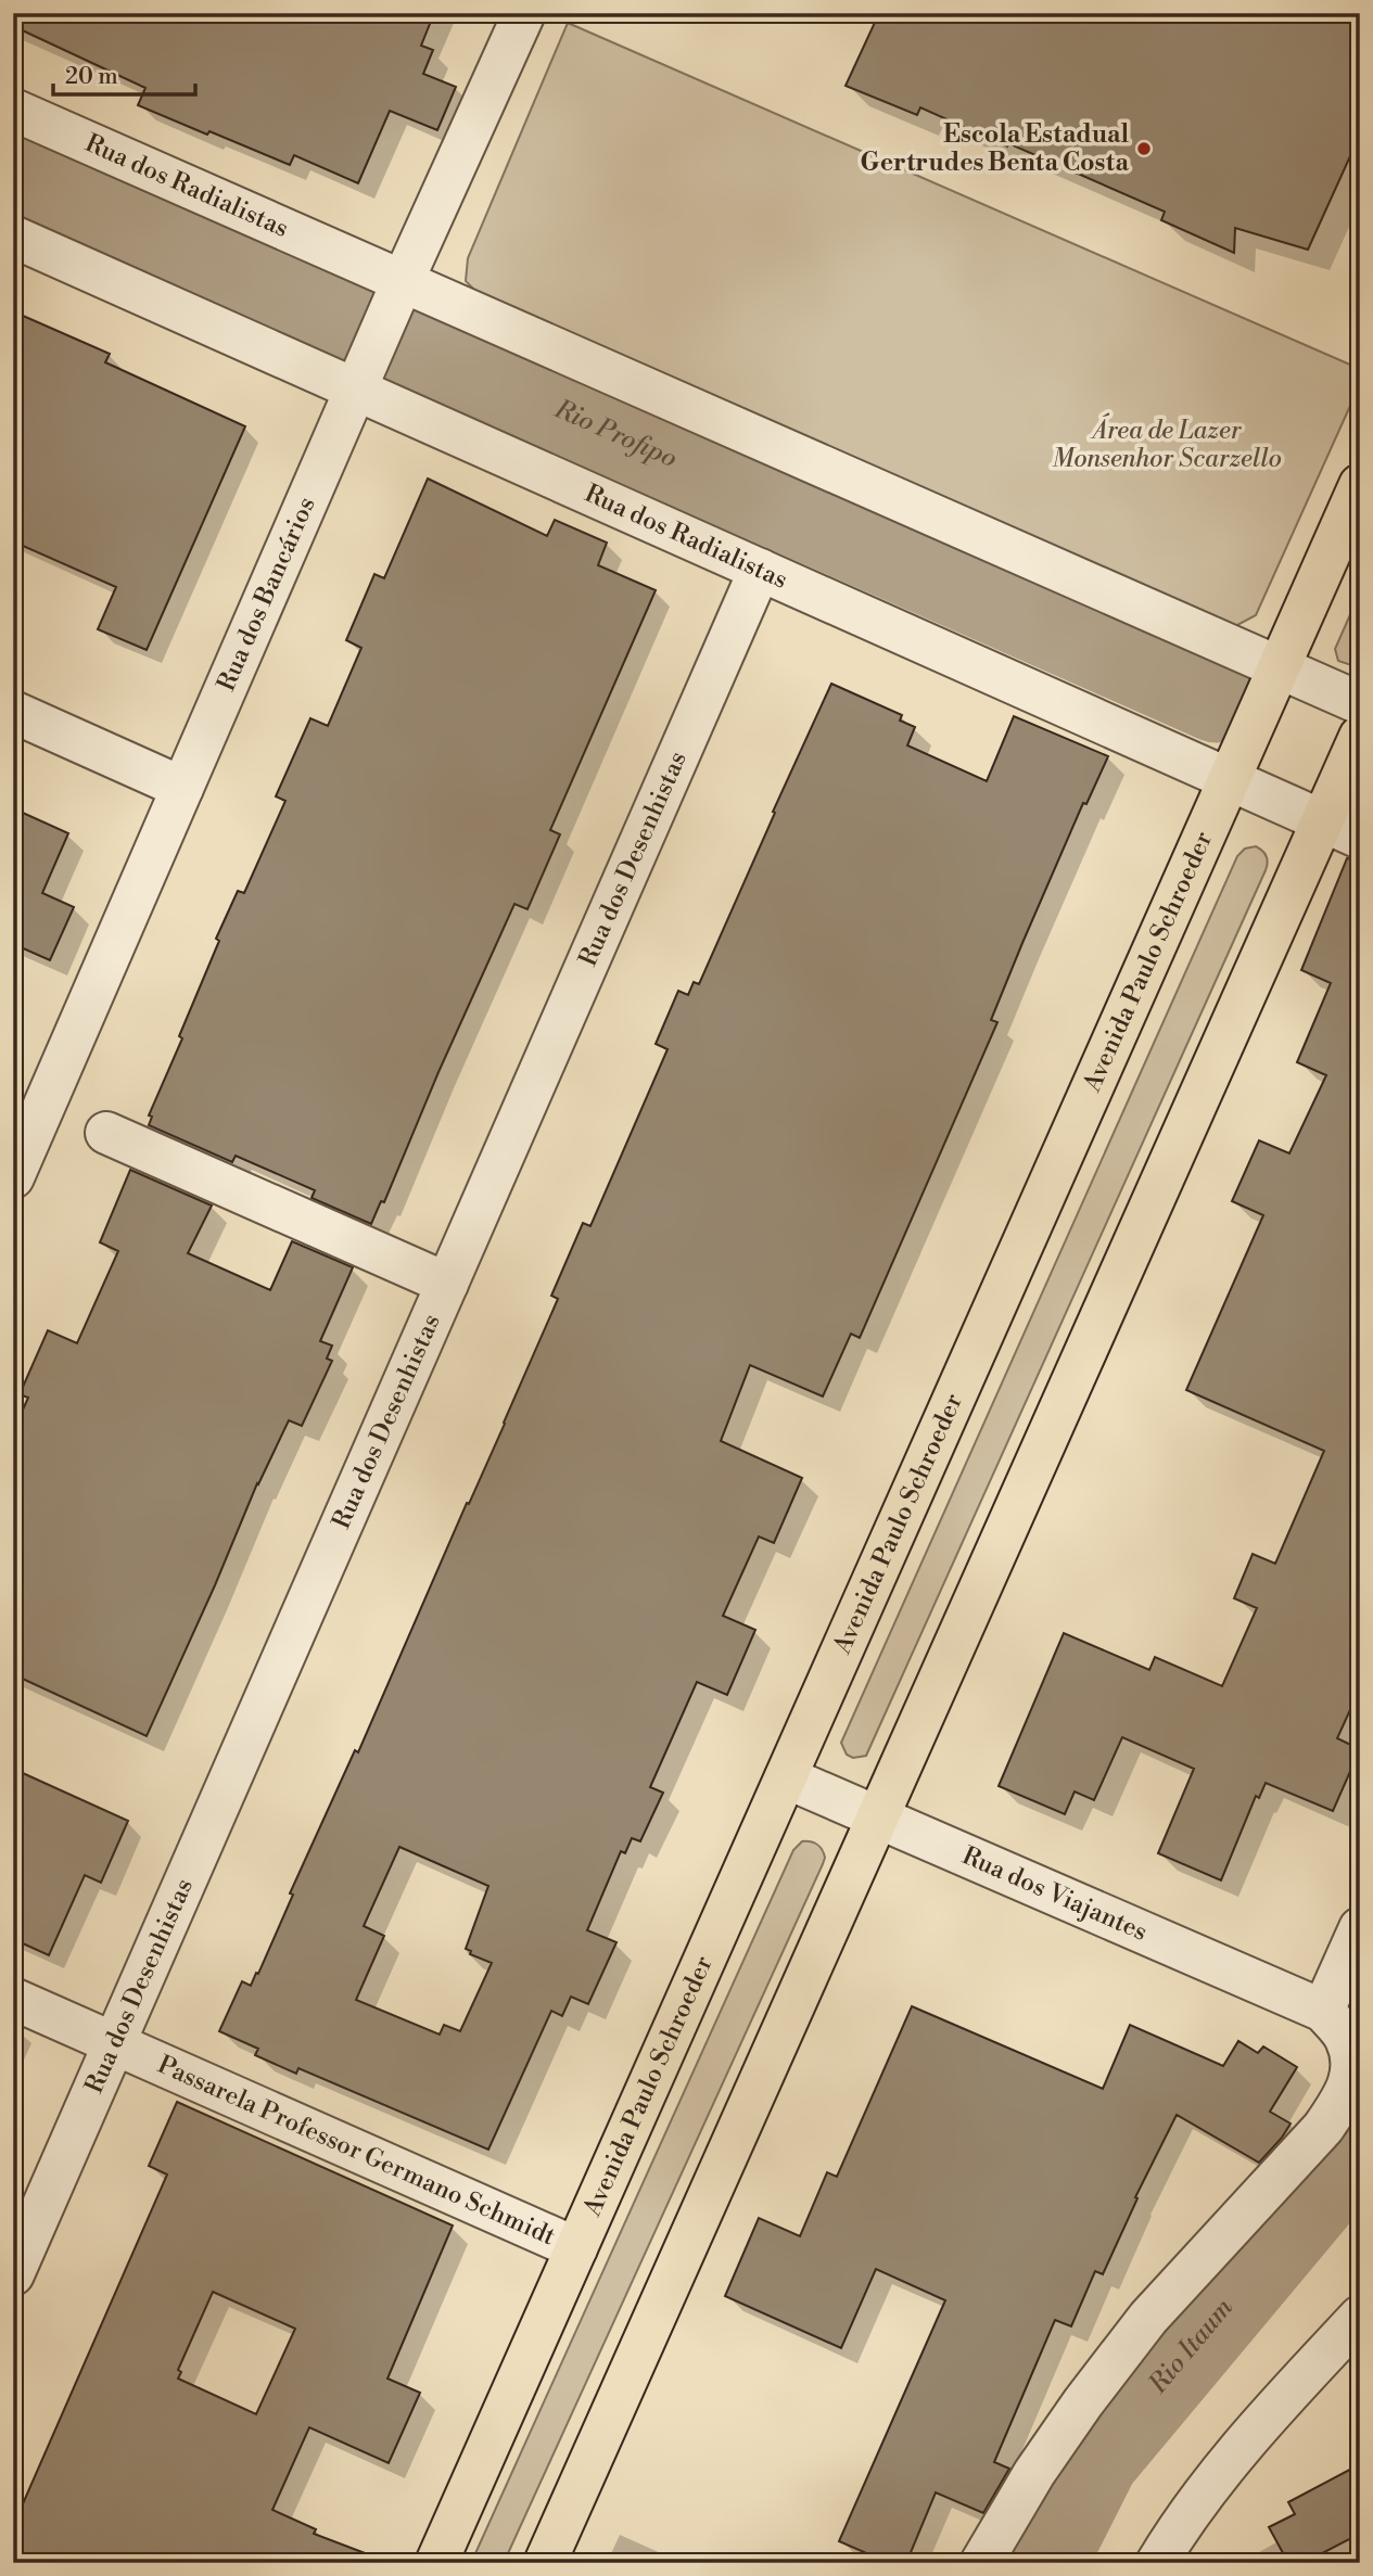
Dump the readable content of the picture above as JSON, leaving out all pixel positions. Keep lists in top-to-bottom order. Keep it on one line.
{"streets":{"main road":["Avenida Paulo Schroeder"],"street":["Rua dos Radialistas","Rua dos Bancários","Rua dos Desenhistas","Rua dos Viajantes","Passarela Professor Germano Schmidt"]},"crossings":[["Rua dos Radialistas","Rua dos Bancários"],["Rua dos Radialistas","Rua dos Desenhistas"],["Rua dos Radialistas","Avenida Paulo Schroeder"],["Rua dos Desenhistas","Passarela Professor Germano Schmidt"],["Avenida Paulo Schroeder","Rua dos Viajantes"],["Avenida Paulo Schroeder","Passarela Professor Germano Schmidt"]],"water":["Rio Profipo","Rio Itaum"],"parks":["Área de Lazer Monsenhor Scarzello"],"places":["Escola Estadual Gertrudes Benta Costa"],"scale_bar":"20 m"}
